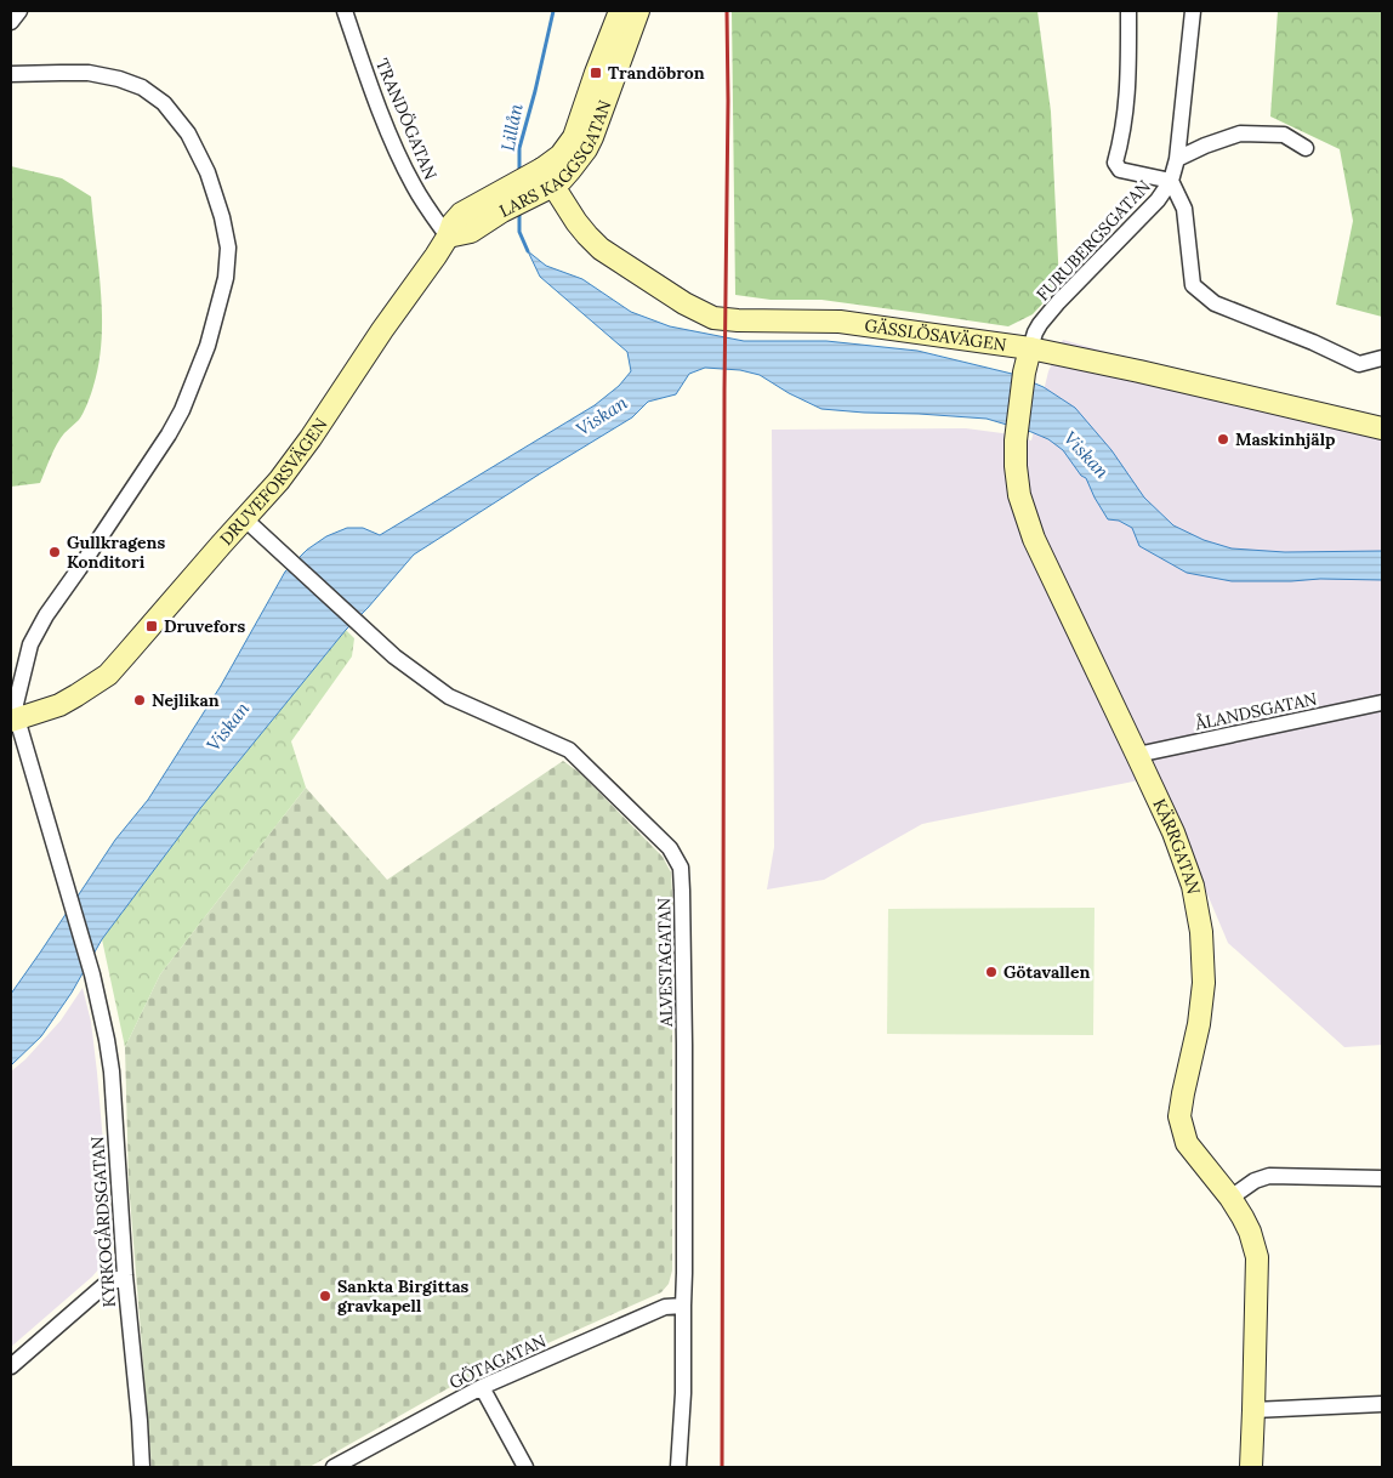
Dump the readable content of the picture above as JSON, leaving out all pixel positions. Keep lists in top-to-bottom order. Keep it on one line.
{"streets":{"street":["TRANDÖGATAN","LARS KAGGSGATAN","FURUBERGSGATAN","GÄSSLÖSAVÄGEN","DRUVEFORSVÄGEN","ÅLANDSGATAN","KÄRRGATAN","ALVESTAGATAN","KYRKOGÅRDSGATAN","GÖTAGATAN"]},"crossings":[["TRANDÖGATAN","DRUVEFORSVÄGEN"],["LARS KAGGSGATAN","GÄSSLÖSAVÄGEN"],["LARS KAGGSGATAN","DRUVEFORSVÄGEN"],["FURUBERGSGATAN","GÄSSLÖSAVÄGEN"],["FURUBERGSGATAN","KÄRRGATAN"],["GÄSSLÖSAVÄGEN","DRUVEFORSVÄGEN"],["GÄSSLÖSAVÄGEN","KÄRRGATAN"],["DRUVEFORSVÄGEN","ALVESTAGATAN"],["DRUVEFORSVÄGEN","KYRKOGÅRDSGATAN"],["ÅLANDSGATAN","KÄRRGATAN"],["ALVESTAGATAN","GÖTAGATAN"]],"water":["Lillån","Viskan"],"places":{"transit":["Trandöbron","Druvefors"],"other":["Maskinhjälp","Gullkragens Konditori","Nejlikan","Götavallen","Sankta Birgittas gravkapell"]}}
